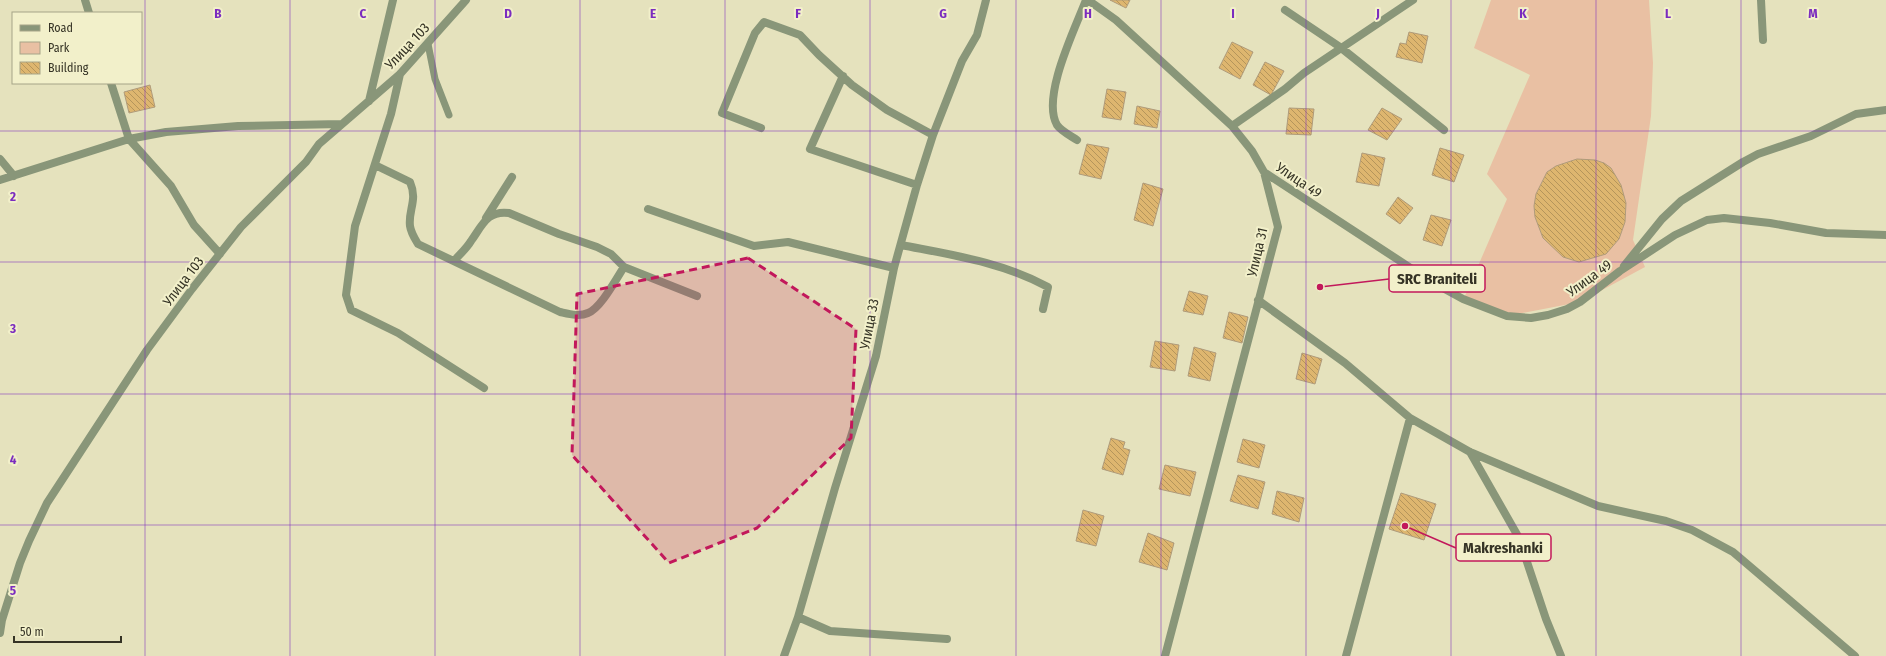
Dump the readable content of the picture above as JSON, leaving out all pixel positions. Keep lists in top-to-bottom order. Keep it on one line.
{"streets":{"street":["Улица 103","Улица 49","Улица 31","Улица 33"]},"crossings":[["Улица 49","Улица 31"]],"places":["SRC Braniteli","Makreshanki"],"legend":["Road","Park","Building"],"scale_bar":"50 m","grid":{"columns":["B","C","D","E","F","G","H","I","J","K","L","M"],"rows":["2","3","4","5"]}}
